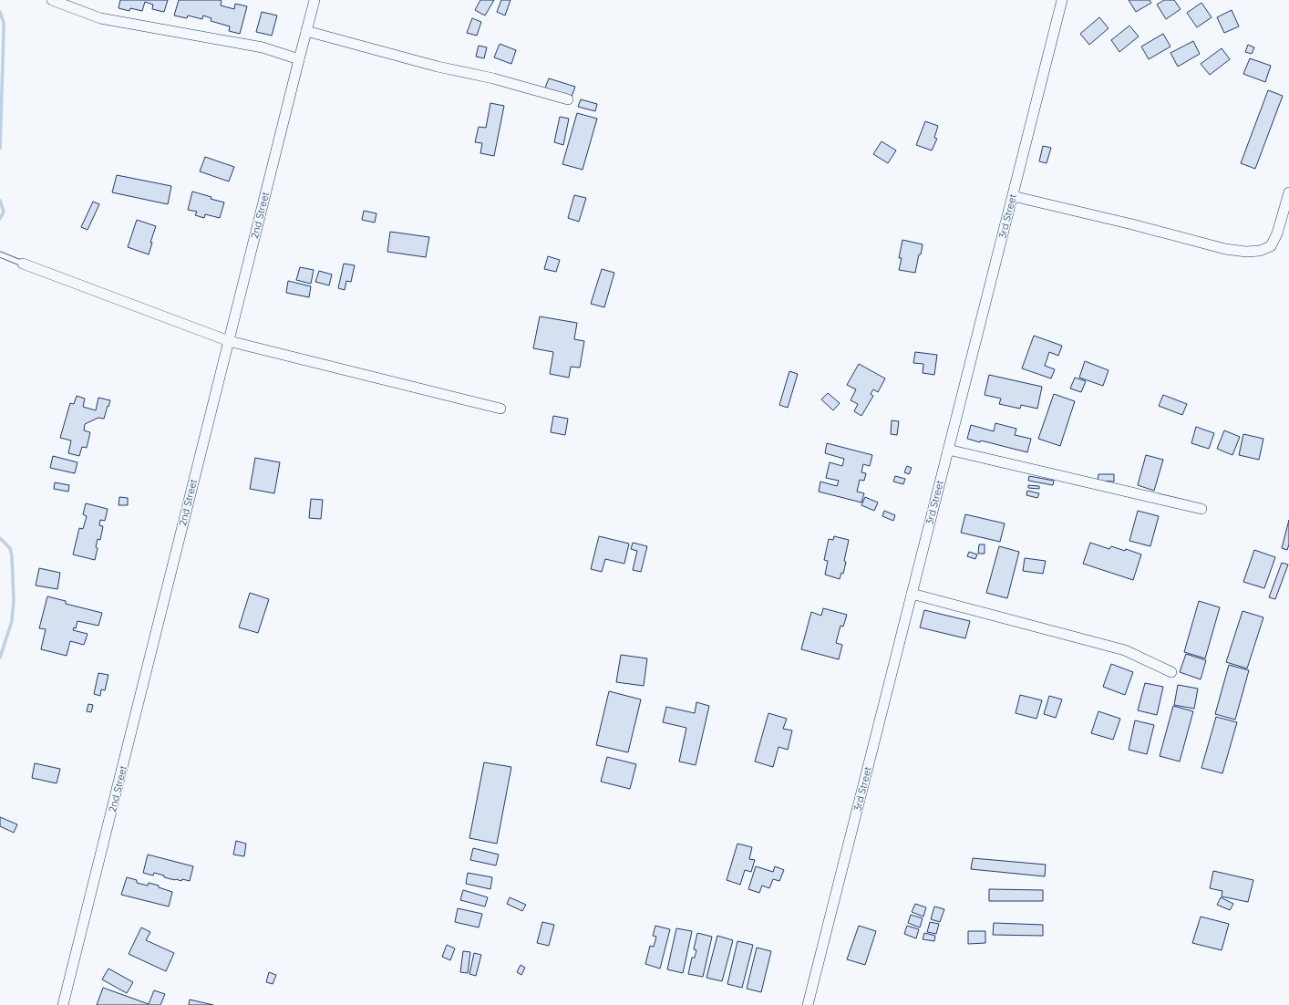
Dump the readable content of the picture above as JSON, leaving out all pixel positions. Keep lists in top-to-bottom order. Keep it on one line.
{"streets":{"street":["2nd Street","3rd Street"]}}
